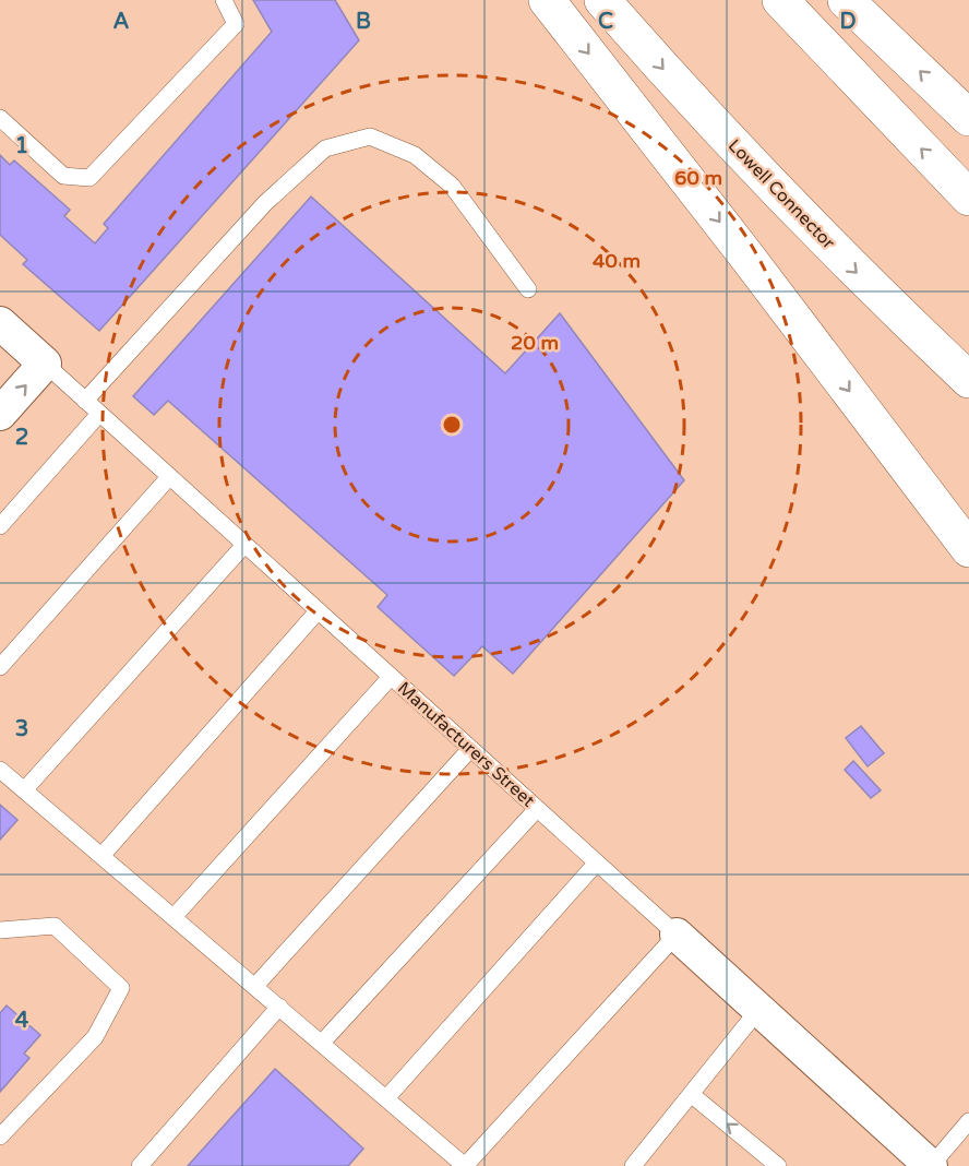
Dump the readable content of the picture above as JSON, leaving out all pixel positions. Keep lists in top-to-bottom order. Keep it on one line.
{"streets":{"highway":["Lowell Connector"],"street":["Manufacturers Street"]},"grid":{"columns":["A","B","C","D"],"rows":["1","2","3","4"]},"rings":["60 m","40 m","20 m"]}
